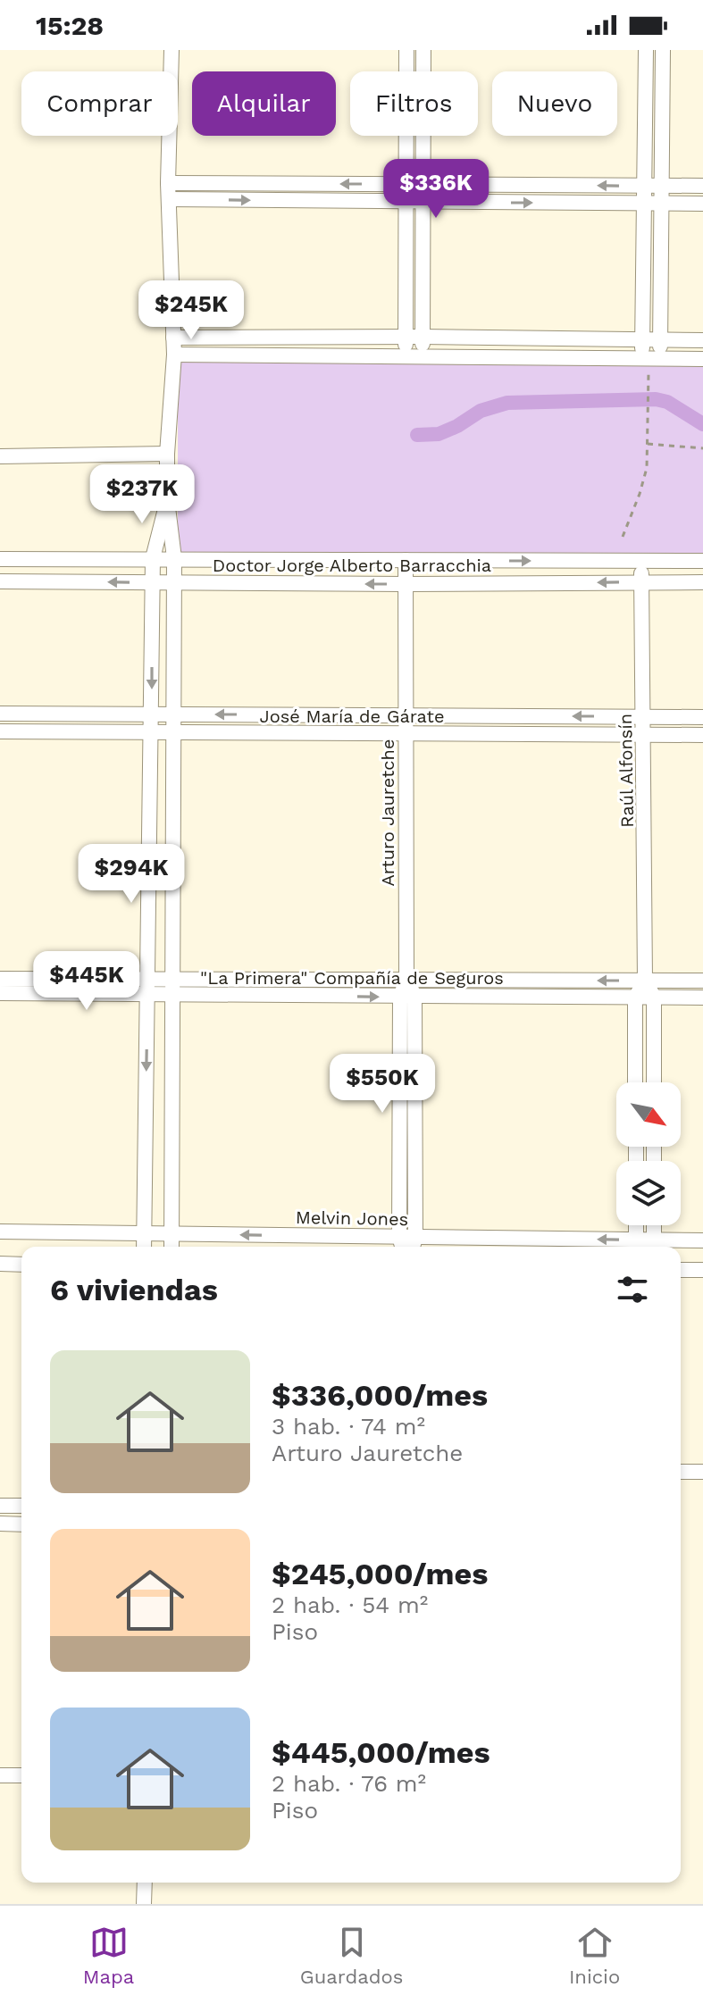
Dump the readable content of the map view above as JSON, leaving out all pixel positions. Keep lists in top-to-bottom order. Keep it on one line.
{"streets":{"street":["Doctor Jorge Alberto Barracchia","José María de Gárate","Raúl Alfonsín","Arturo Jauretche","\"La Primera\" Compañía de Seguros","Melvin Jones"]},"crossings":[["Doctor Jorge Alberto Barracchia","Raúl Alfonsín"],["Doctor Jorge Alberto Barracchia","Arturo Jauretche"],["José María de Gárate","Raúl Alfonsín"],["José María de Gárate","Arturo Jauretche"],["Raúl Alfonsín","\"La Primera\" Compañía de Seguros"],["Arturo Jauretche","\"La Primera\" Compañía de Seguros"],["Arturo Jauretche","Melvin Jones"]],"one_way":["Melvin Jones"],"north":"bottom right","page":{"status":"15:28","chip":["Comprar","Alquilar","Filtros","Nuevo"],"price":["$336K","$245K","$237K","$294K","$445K","$550K"],"heading":"6 viviendas","list":[{"name":"$336,000/mes","note":"3 hab. · 74 m² · Arturo Jauretche"},{"name":"$245,000/mes","note":"2 hab. · 54 m² · Piso"},{"name":"$445,000/mes","note":"2 hab. · 76 m² · Piso"}],"tabs":["Mapa","Guardados","Inicio"]}}
